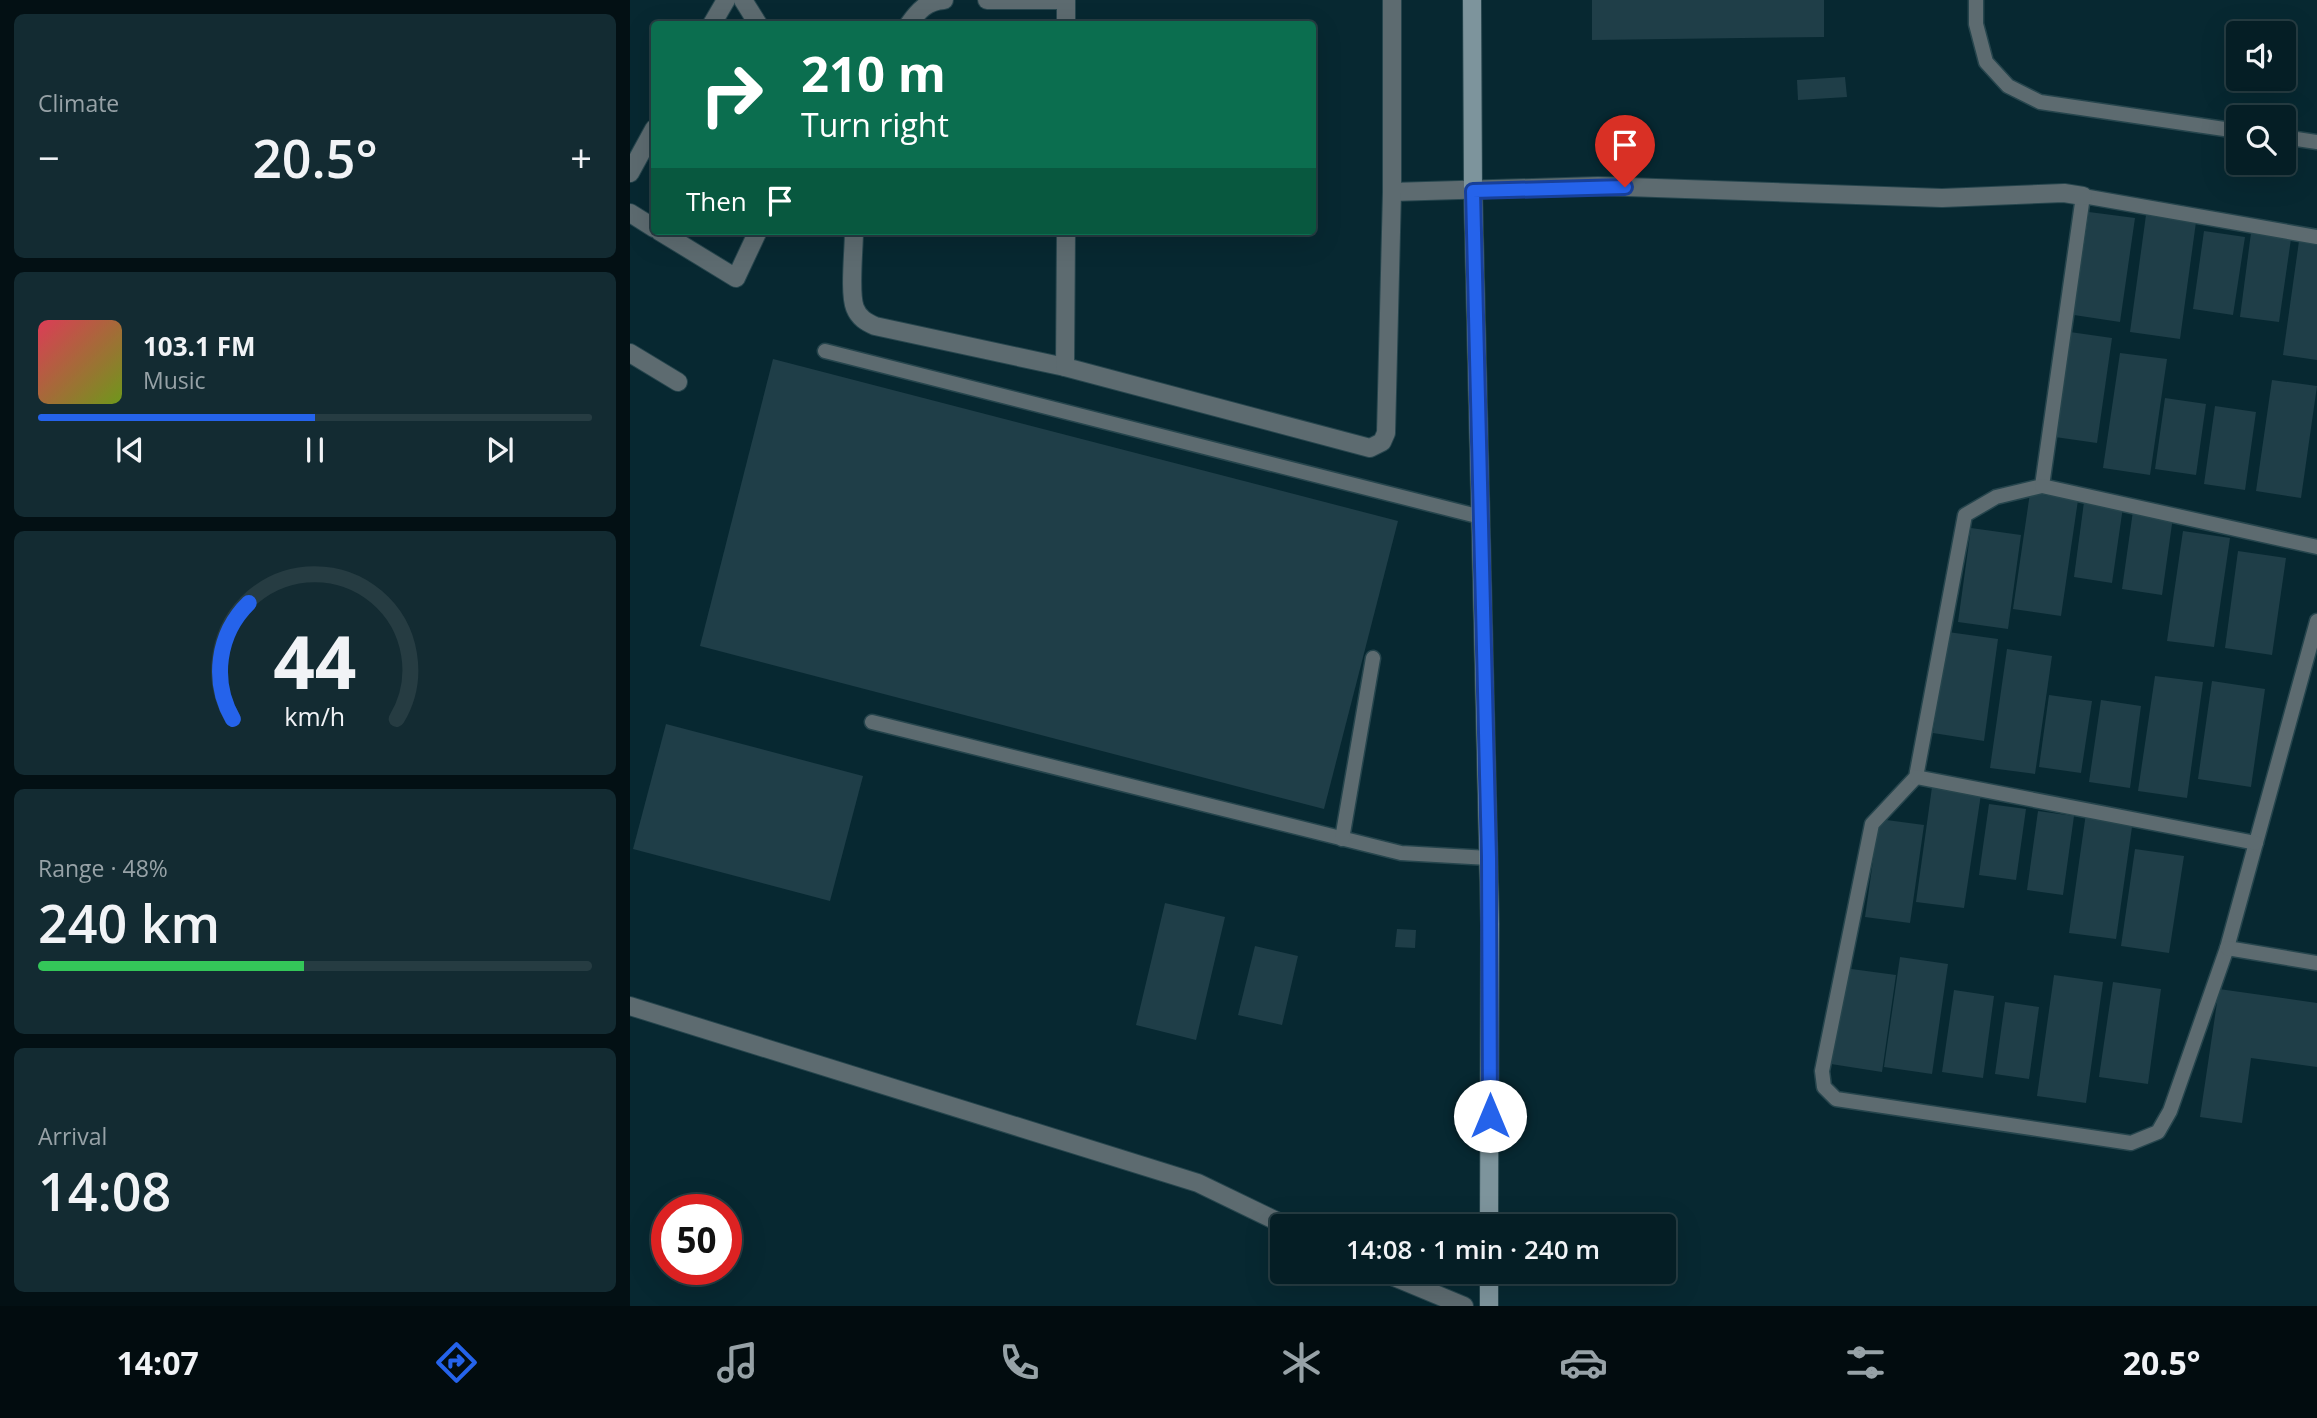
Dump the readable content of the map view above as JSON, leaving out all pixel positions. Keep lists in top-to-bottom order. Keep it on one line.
{"page":{"tile":["Climate",["Range · 48%","240 km"],["Arrival","14:08"]],"turn":["210 m","Turn right"],"heat":["−","20.5°","+"],"then":"Then","song":["103.1 FM","Music"],"limit":"50","trip":"14:08 · 1 min · 240 m","tabs":["14:07","20.5°"],"gauge":["44","km/h"]}}
